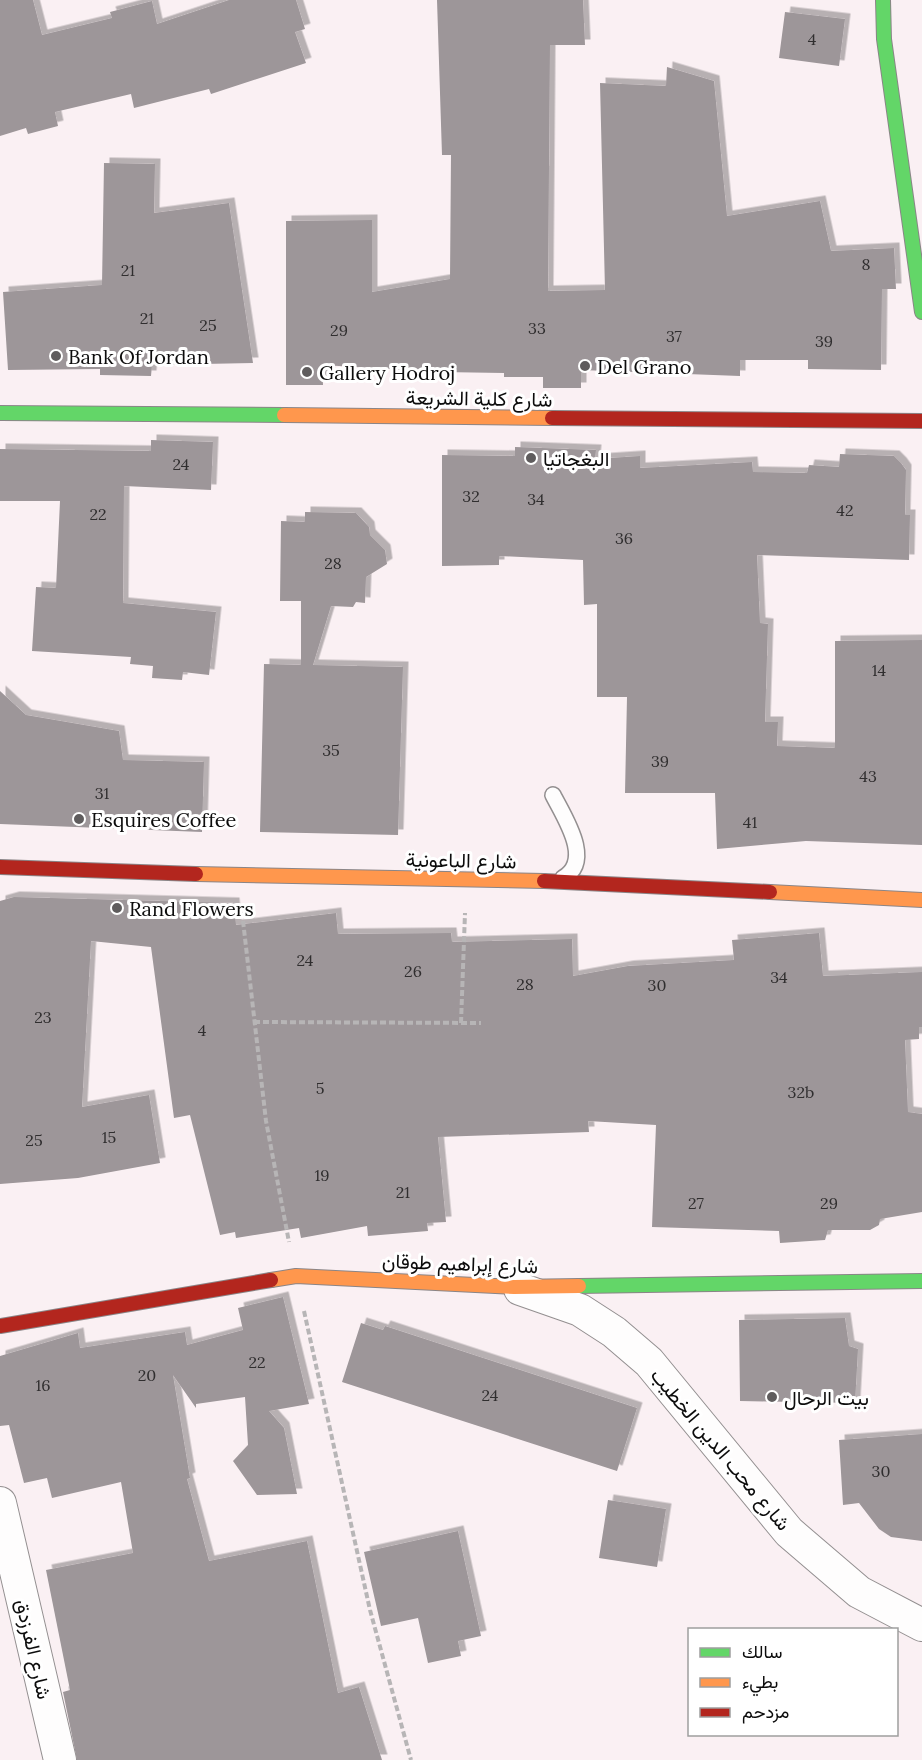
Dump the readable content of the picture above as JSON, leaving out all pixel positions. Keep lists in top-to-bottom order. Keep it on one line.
{"streets":{"street":["شارع كلية الشريعة","شارع الباعونية","شارع إبراهيم طوقان","شارع محب الدين الخطيب","شارع الفرزدق"]},"crossings":[["شارع إبراهيم طوقان","شارع محب الدين الخطيب"]],"places":["Bank Of Jordan","Del Grano","Gallery Hodroj","البغجاتيا","Esquires Coffee","Rand Flowers","بيت الرحال"],"house_numbers":["4","8","21","21","25","33","29","37","39","24","32","34","42","22","36","28","14","35","39","43","31","41","24","26","34","28","30","23","4","5","32b","15","25","19","21","27","29","22","20","16","24","30"],"legend":["سالك","بطيء","مزدحم"]}
